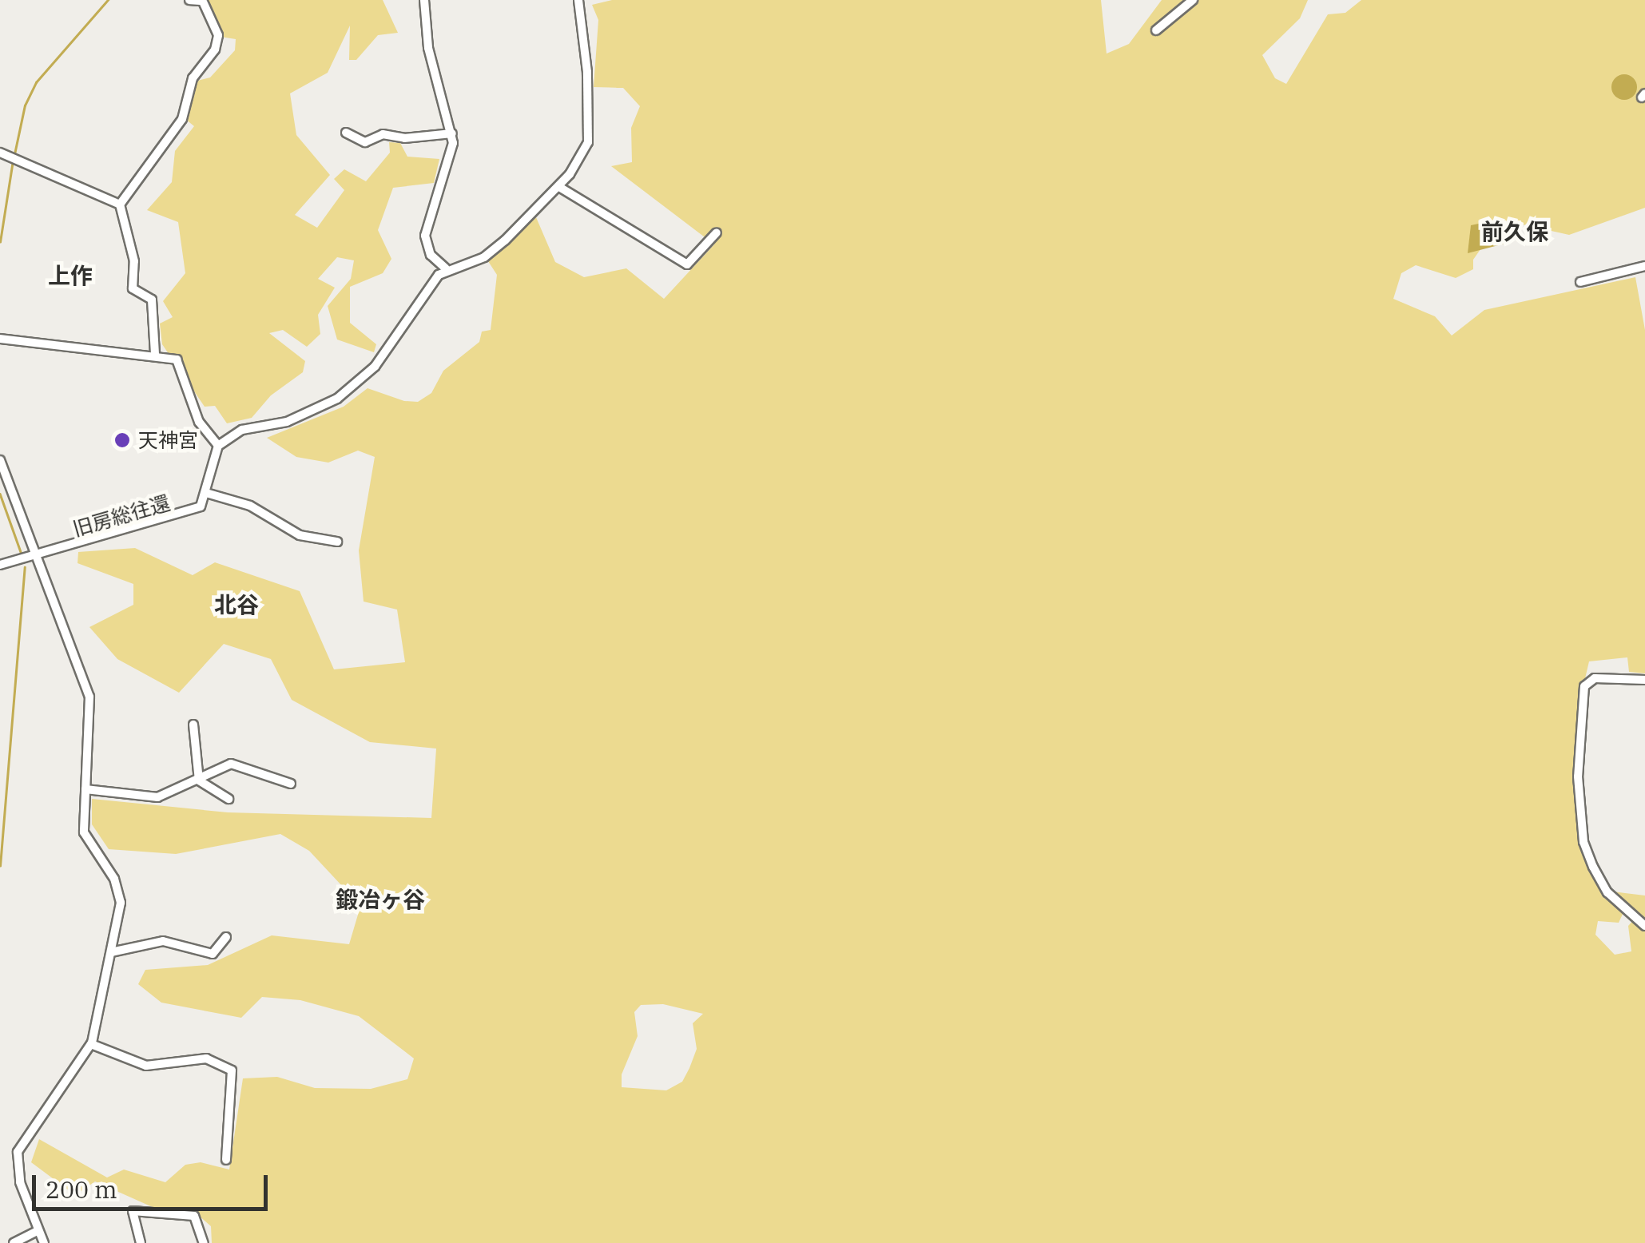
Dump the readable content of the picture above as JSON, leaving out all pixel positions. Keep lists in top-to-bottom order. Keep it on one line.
{"streets":{"street":["旧房総往還"]},"districts":["前久保","上作","北谷","鍛冶ヶ谷"],"places":["天神宮"],"scale_bar":"200 m"}
